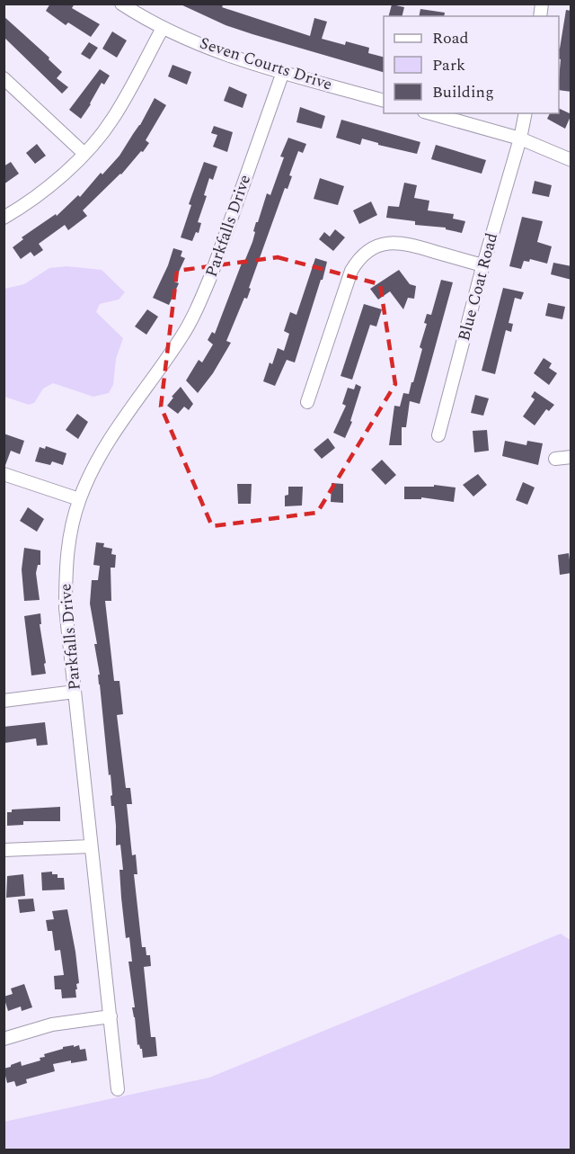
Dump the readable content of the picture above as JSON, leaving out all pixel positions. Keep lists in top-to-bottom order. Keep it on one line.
{"streets":{"street":["Seven Courts Drive","Parkfalls Drive","Blue Coat Road"]},"crossings":[["Seven Courts Drive","Parkfalls Drive"]],"legend":["Road","Park","Building"]}
